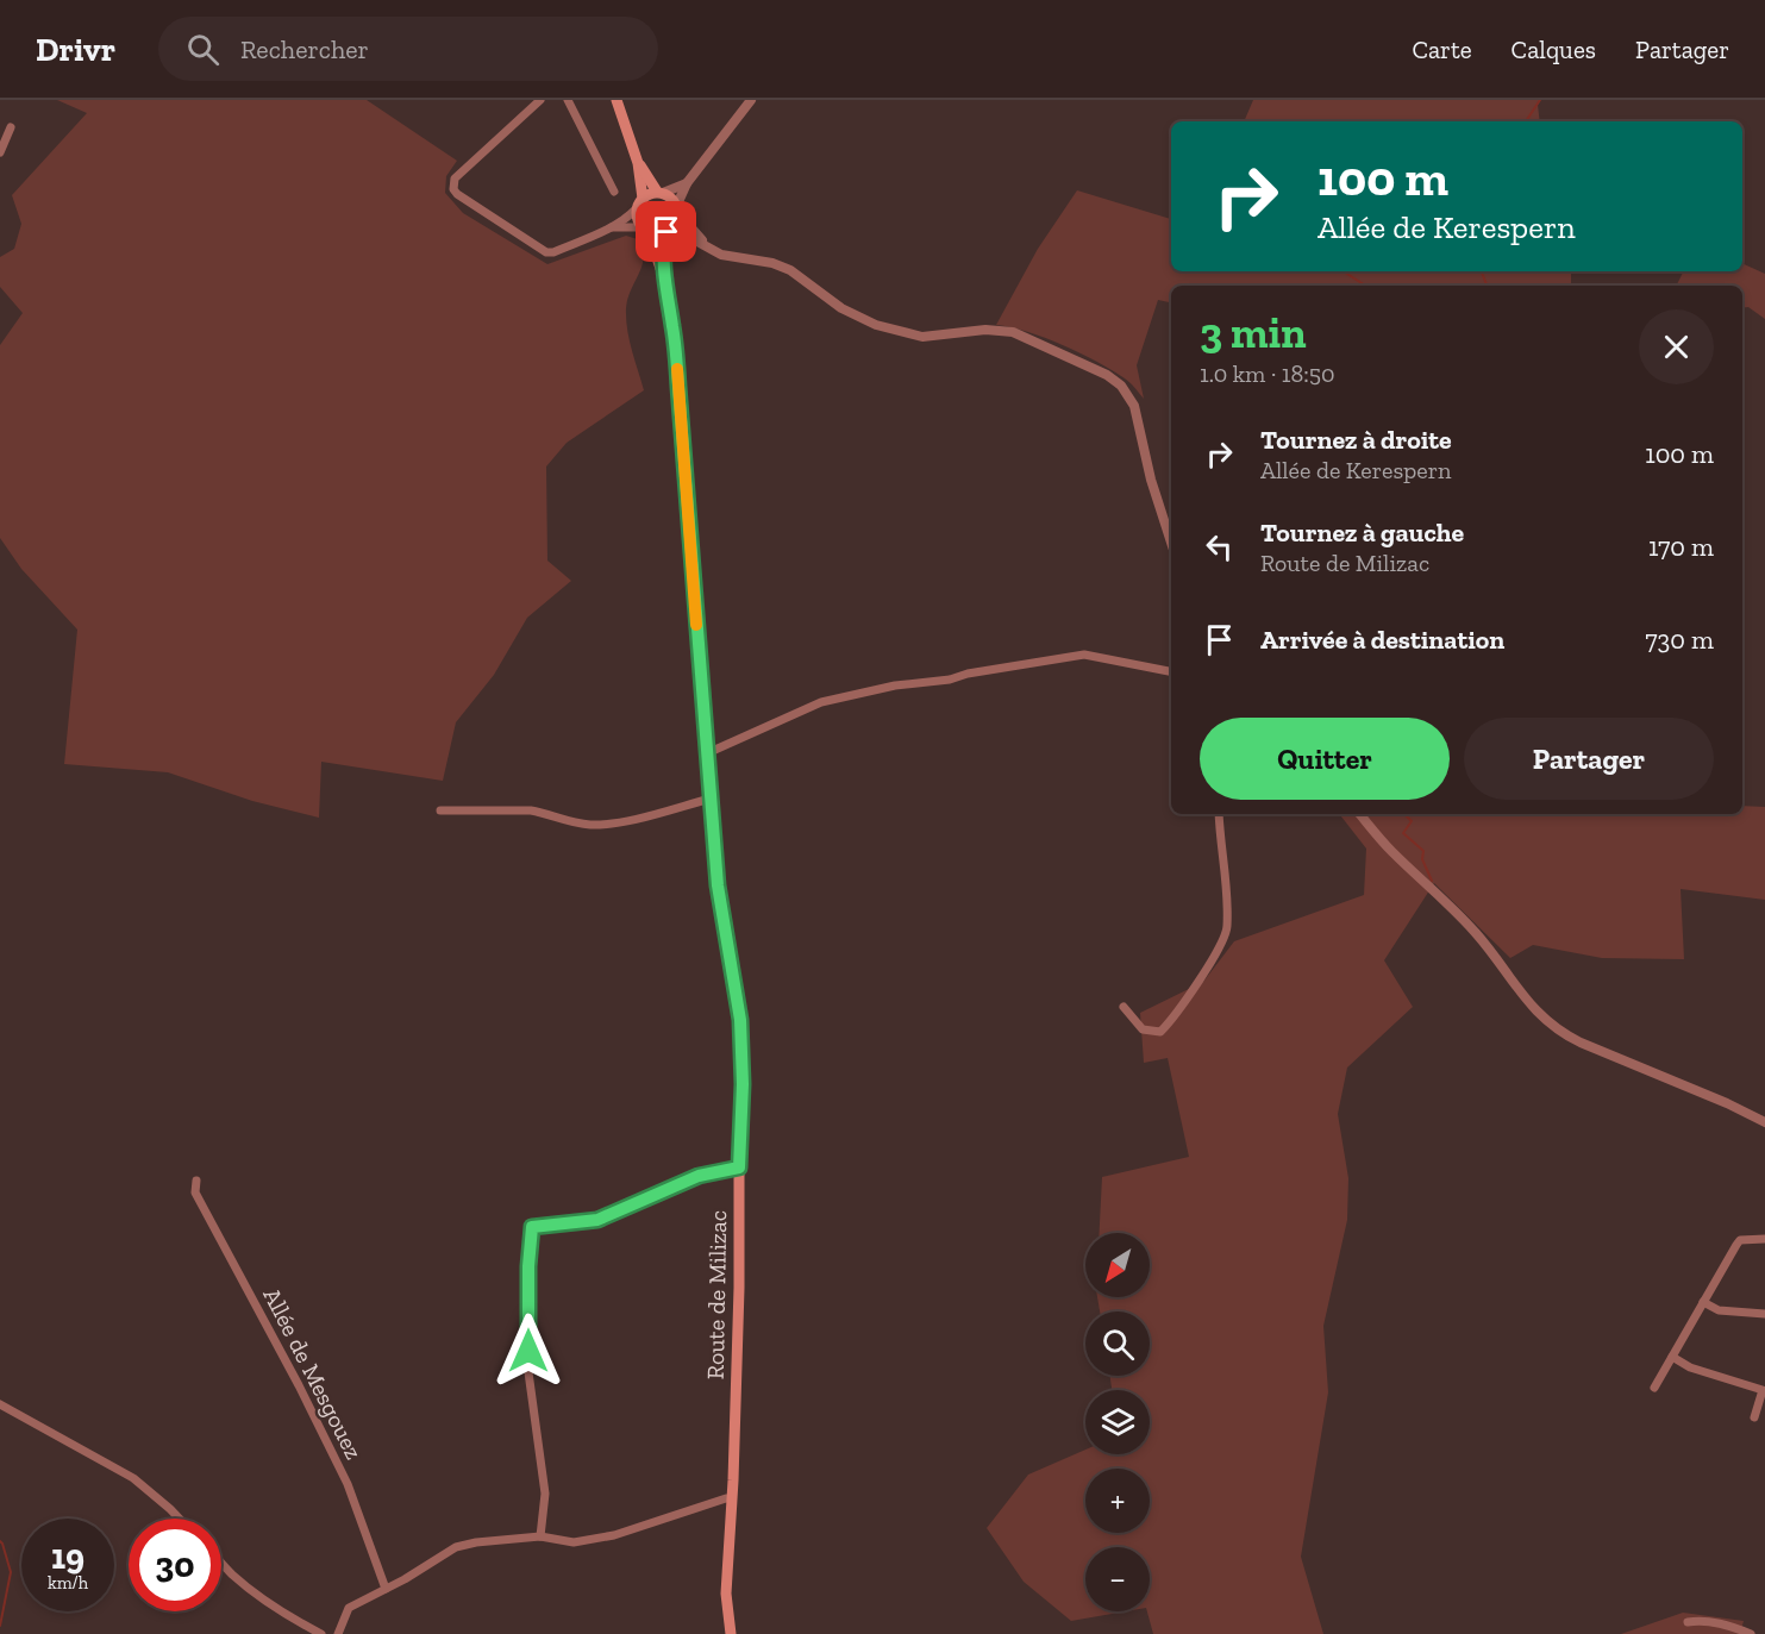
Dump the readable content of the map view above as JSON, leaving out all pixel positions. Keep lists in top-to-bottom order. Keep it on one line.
{"streets":{"main road":["Route de Milizac"],"street":["Allée de Mesgouez"]},"north":"bottom left","page":{"header":"Drivr","search":"Rechercher","nav":["Carte","Calques","Partager"],"turn":["100 m","Allée de Kerespern"],"heading":["3 min","1.0 km · 18:50"],"list":[{"name":"Tournez à droite","note":"Allée de Kerespern","value":"100 m"},{"name":"Tournez à gauche","note":"Route de Milizac","value":"170 m"},{"name":"Arrivée à destination","value":"730 m"}],"buttons":["Quitter","Partager"],"map_buttons":["+","−"],"speed":"19 km/h","limit":"30"}}
